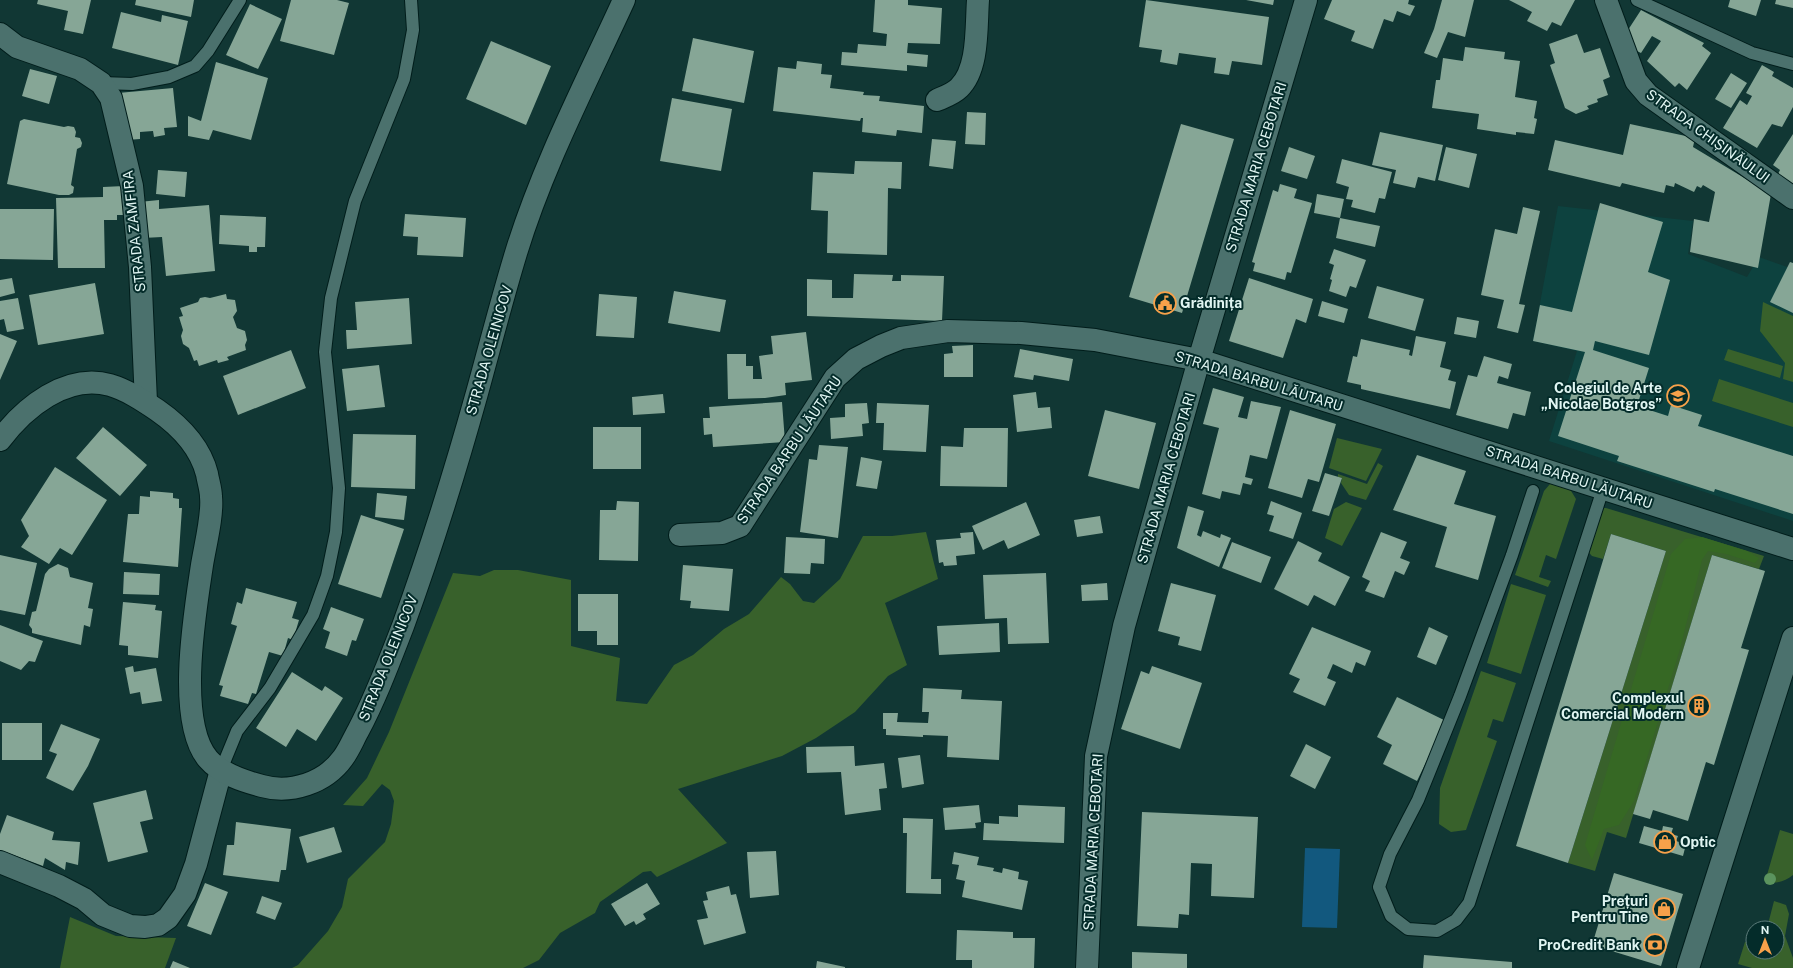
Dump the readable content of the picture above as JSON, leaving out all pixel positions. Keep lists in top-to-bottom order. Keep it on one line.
{"streets":{"street":["STRADA CHIȘINĂULUI","STRADA MARIA CEBOTARI","STRADA ZAMFIRA","STRADA OLEINICOV","STRADA BARBU LĂUTARU"]},"crossings":[["STRADA MARIA CEBOTARI","STRADA BARBU LĂUTARU"],["STRADA ZAMFIRA","STRADA OLEINICOV"]],"places":{"public building":["Grădinița"],"school or university":["Colegiul de Arte „Nicolae Botgros”"],"building":["Complexul Comercial Modern"],"shop":["Optic","Prețuri Pentru Tine"],"bank":["ProCredit Bank"]},"north":"top"}
